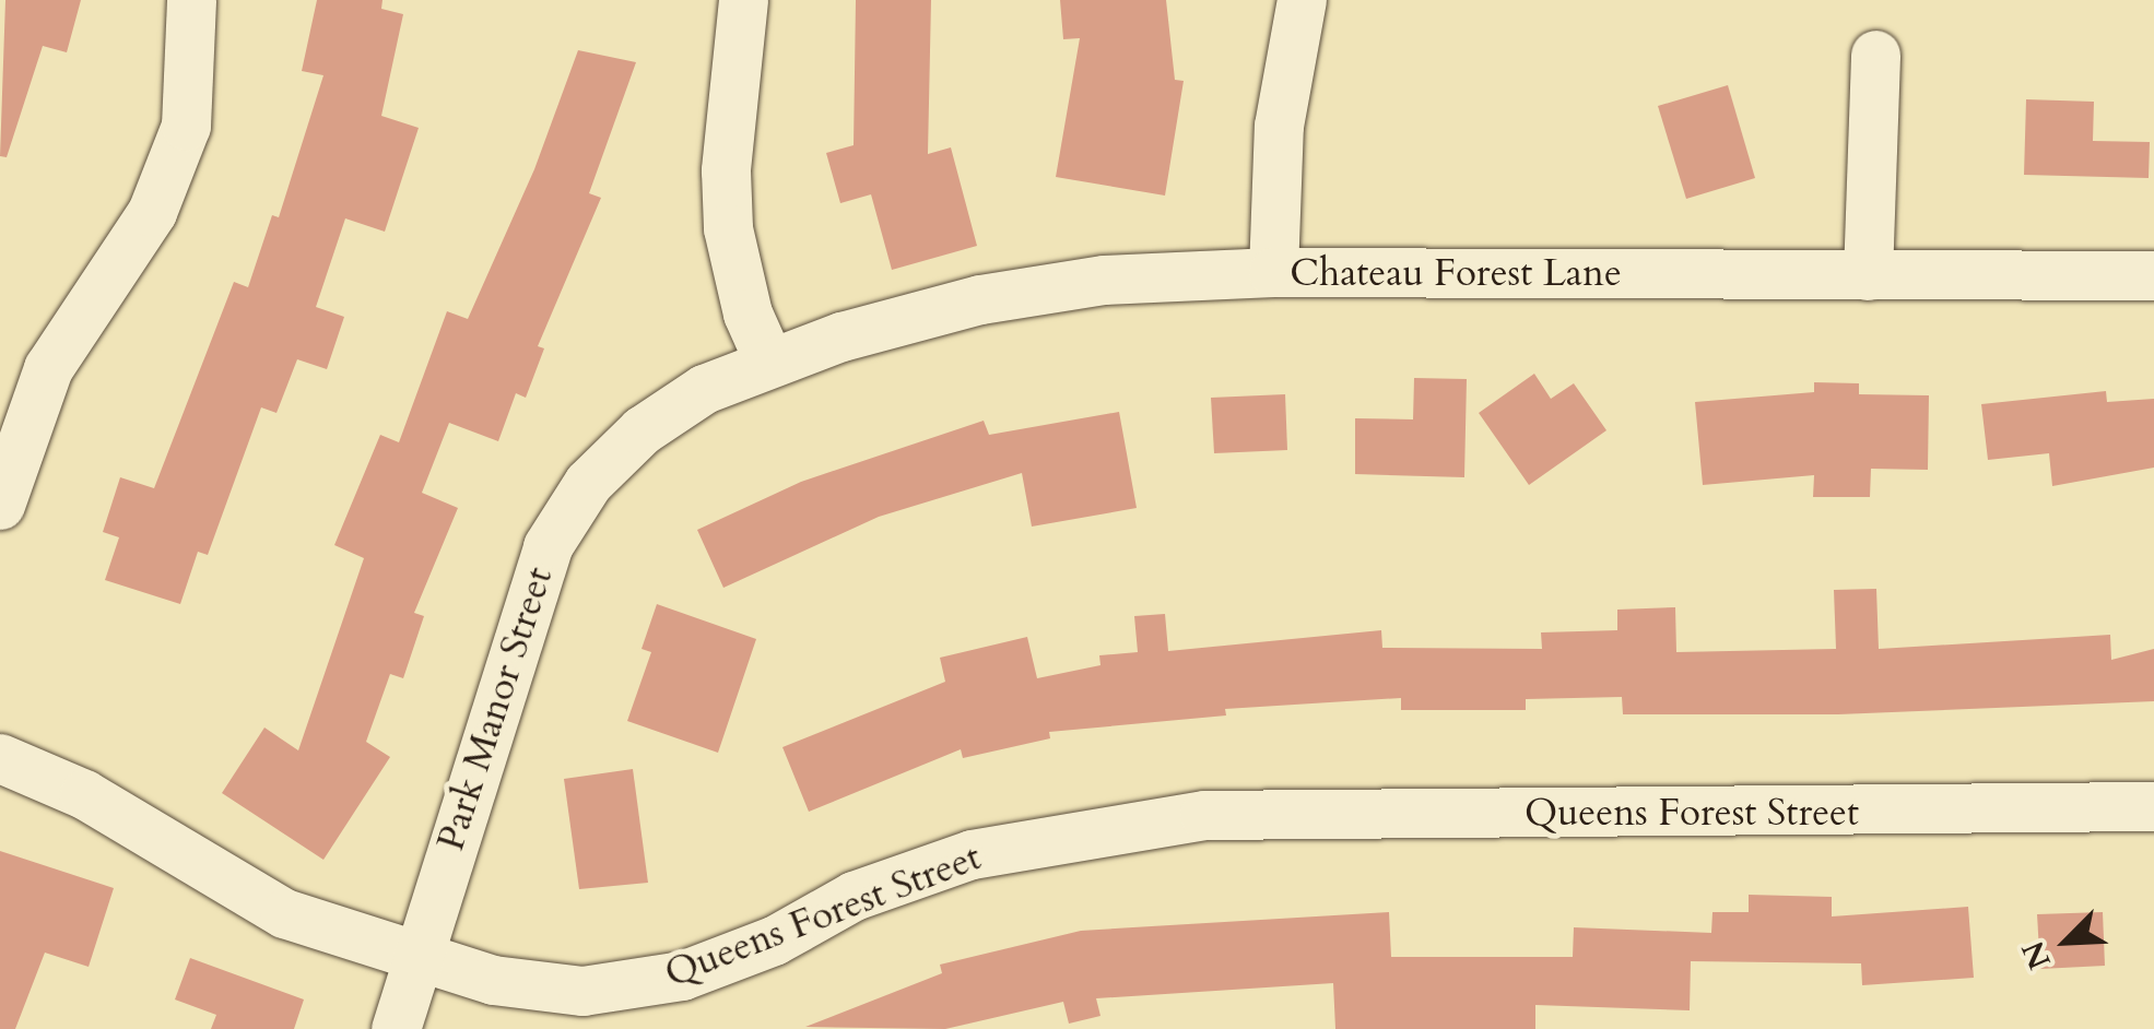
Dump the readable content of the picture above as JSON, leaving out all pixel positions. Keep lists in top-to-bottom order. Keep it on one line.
{"streets":{"street":["Chateau Forest Lane","Park Manor Street","Queens Forest Street"]},"crossings":[["Chateau Forest Lane","Park Manor Street"],["Park Manor Street","Queens Forest Street"]],"north":"bottom left"}
